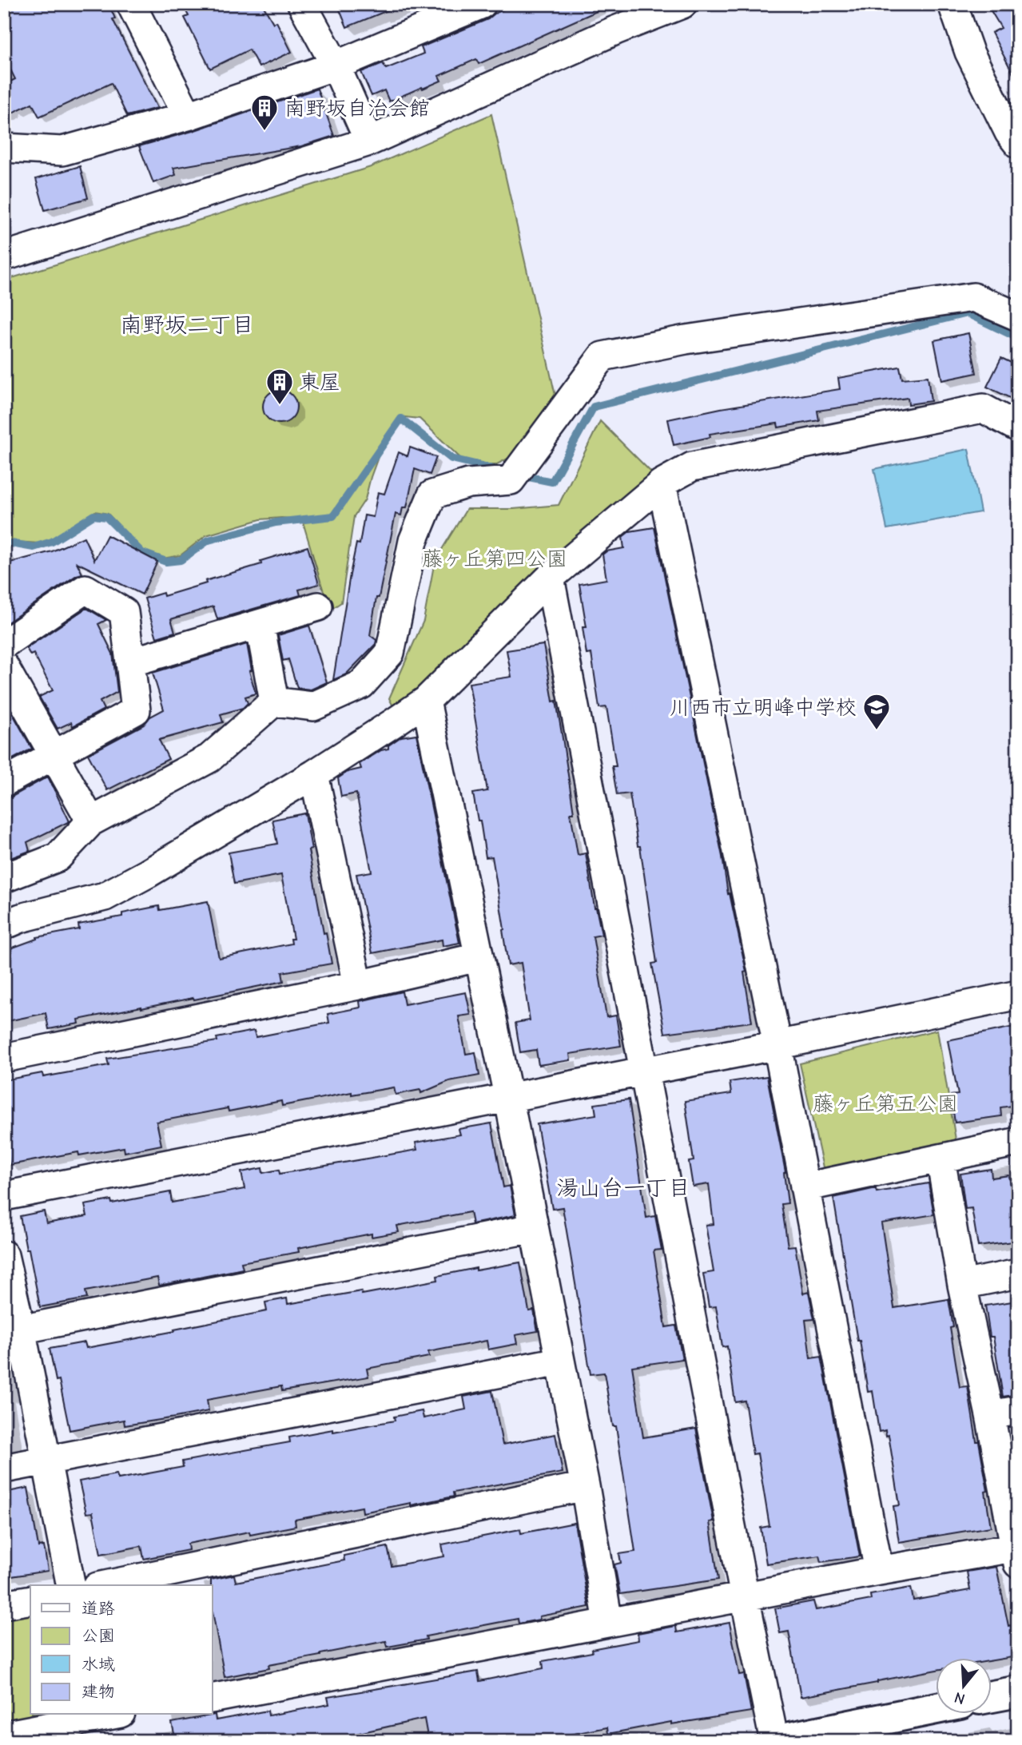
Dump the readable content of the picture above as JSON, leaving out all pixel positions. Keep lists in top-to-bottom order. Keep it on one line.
{"districts":["南野坂二丁目","湯山台一丁目"],"parks":["藤ヶ丘第四公園","藤ヶ丘第五公園"],"places":{"building":["南野坂自治会館","東屋"],"school or university":["川西市立明峰中学校"]},"legend":["道路","公園","水域","建物"],"north":"bottom"}
